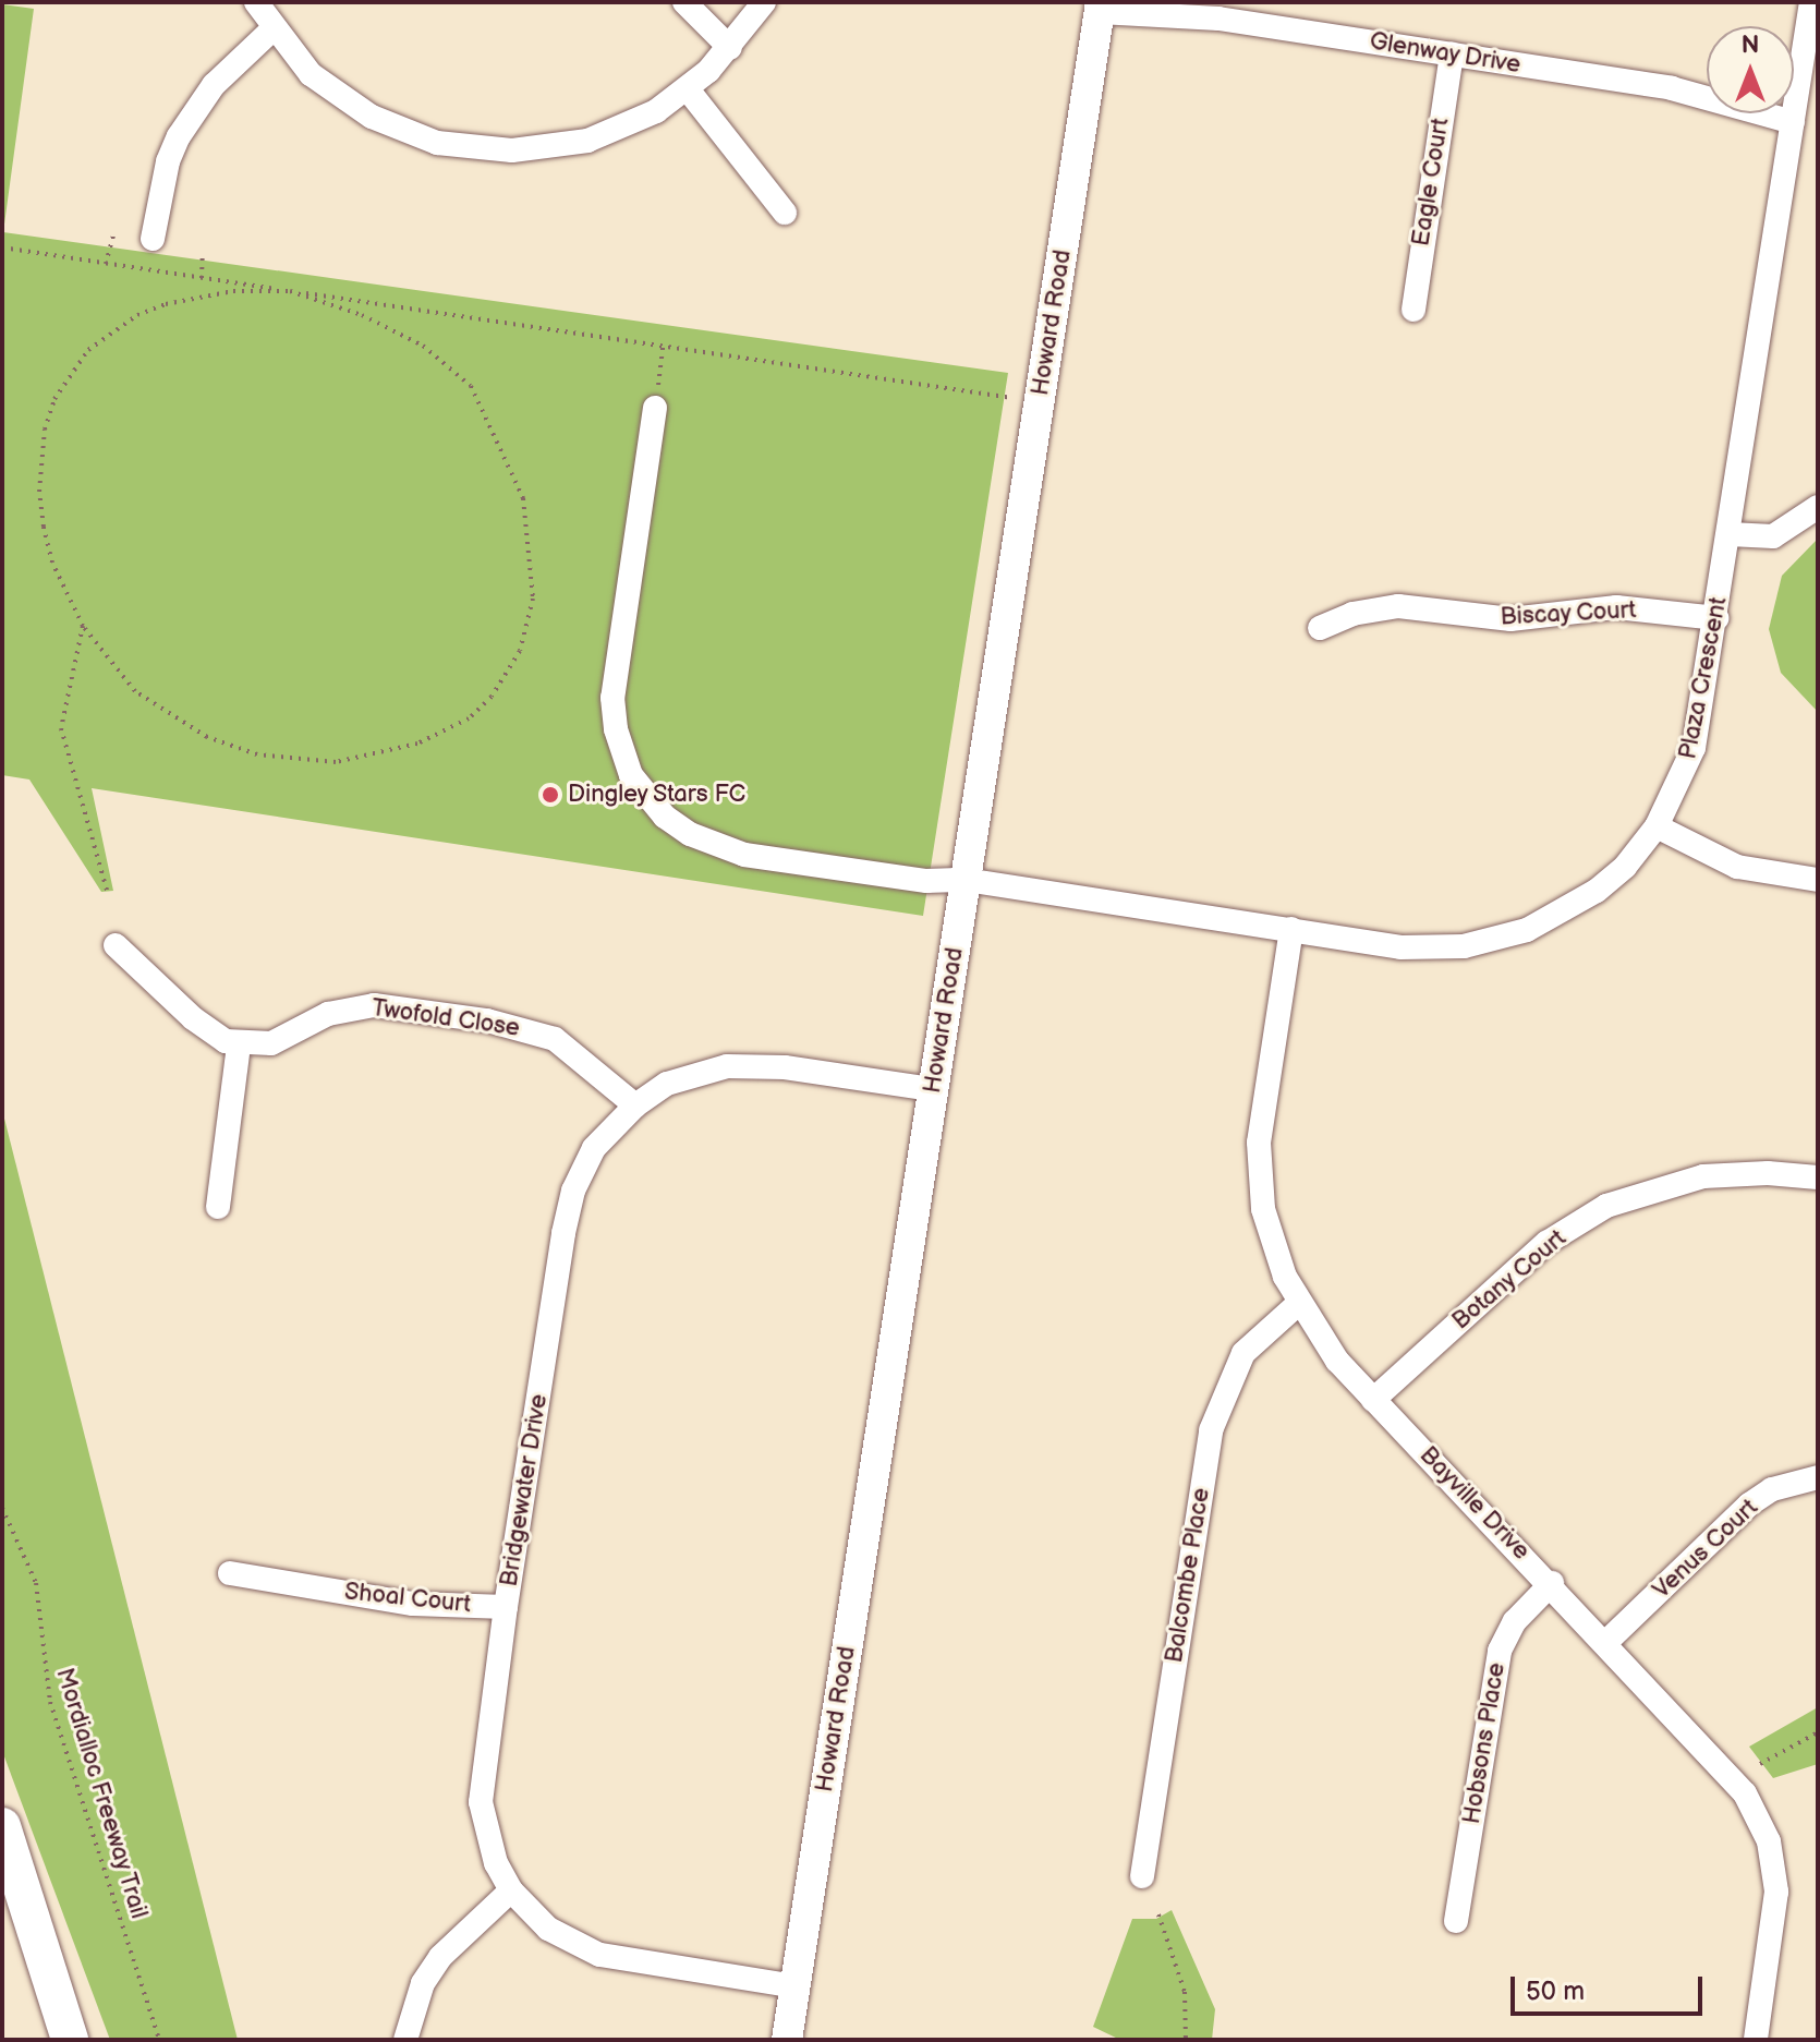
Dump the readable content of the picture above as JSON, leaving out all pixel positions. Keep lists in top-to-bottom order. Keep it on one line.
{"streets":{"main road":["Howard Road"],"street":["Glenway Drive","Eagle Court","Biscay Court","Plaza Crescent","Twofold Close","Botany Court","Bridgewater Drive","Bayville Drive","Venus Court","Balcombe Place","Shoal Court","Hobsons Place"],"path":["Mordialloc Freeway Trail"]},"crossings":[["Glenway Drive","Eagle Court"],["Glenway Drive","Howard Road"],["Glenway Drive","Plaza Crescent"],["Howard Road","Plaza Crescent"],["Howard Road","Bridgewater Drive"],["Biscay Court","Plaza Crescent"],["Plaza Crescent","Bayville Drive"],["Twofold Close","Bridgewater Drive"],["Botany Court","Bayville Drive"],["Bridgewater Drive","Shoal Court"],["Bayville Drive","Venus Court"],["Bayville Drive","Balcombe Place"],["Bayville Drive","Hobsons Place"]],"places":["Dingley Stars FC"],"scale_bar":"50 m","north":"top"}
